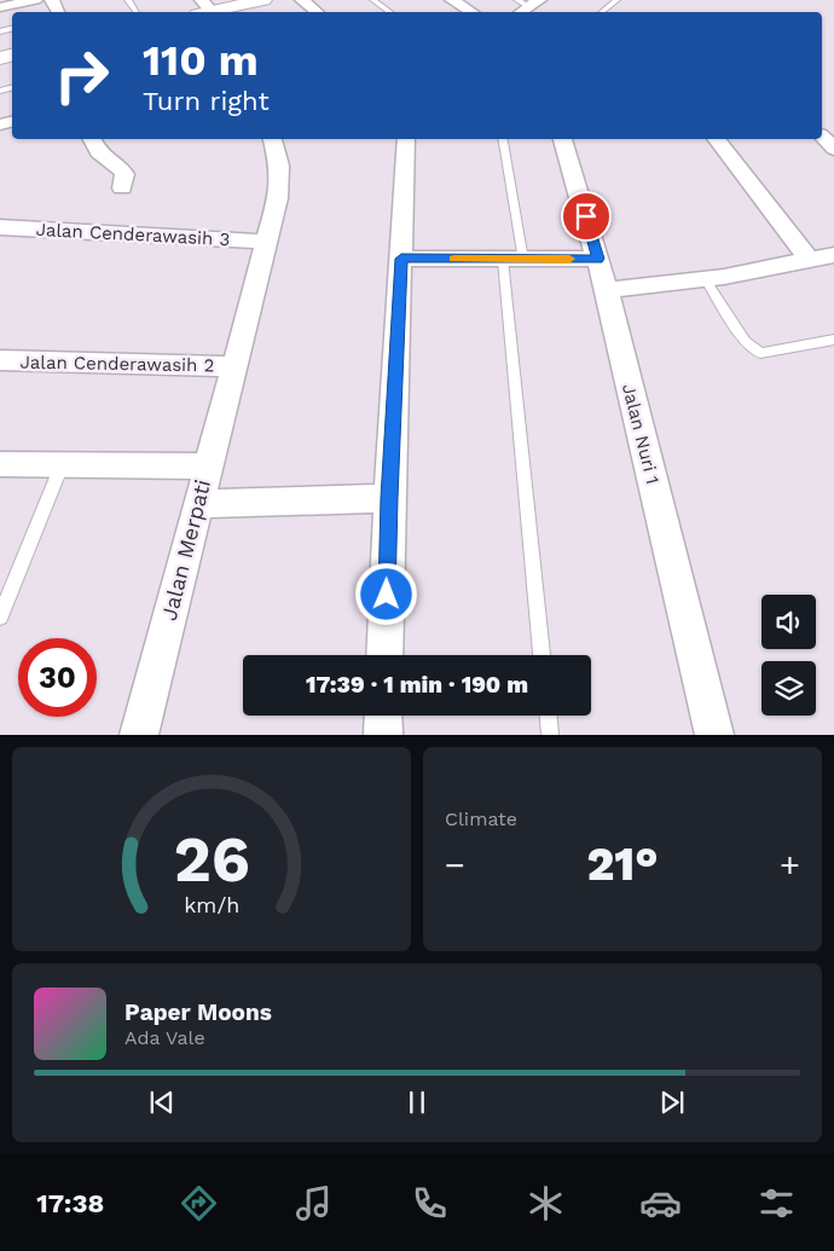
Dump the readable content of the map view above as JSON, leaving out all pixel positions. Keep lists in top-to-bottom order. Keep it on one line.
{"streets":{"street":["Jalan Cenderawasih 3","Jalan Cenderawasih 2","Jalan Nuri 1","Jalan Merpati"]},"crossings":[["Jalan Cenderawasih 3","Jalan Merpati"],["Jalan Cenderawasih 2","Jalan Merpati"]],"page":{"turn":["110 m","Turn right"],"limit":"30","trip":"17:39 · 1 min · 190 m","tile":"Climate","heat":["−","21°","+"],"song":["Paper Moons","Ada Vale"],"tabs":"17:38","gauge":["26","km/h"]}}
